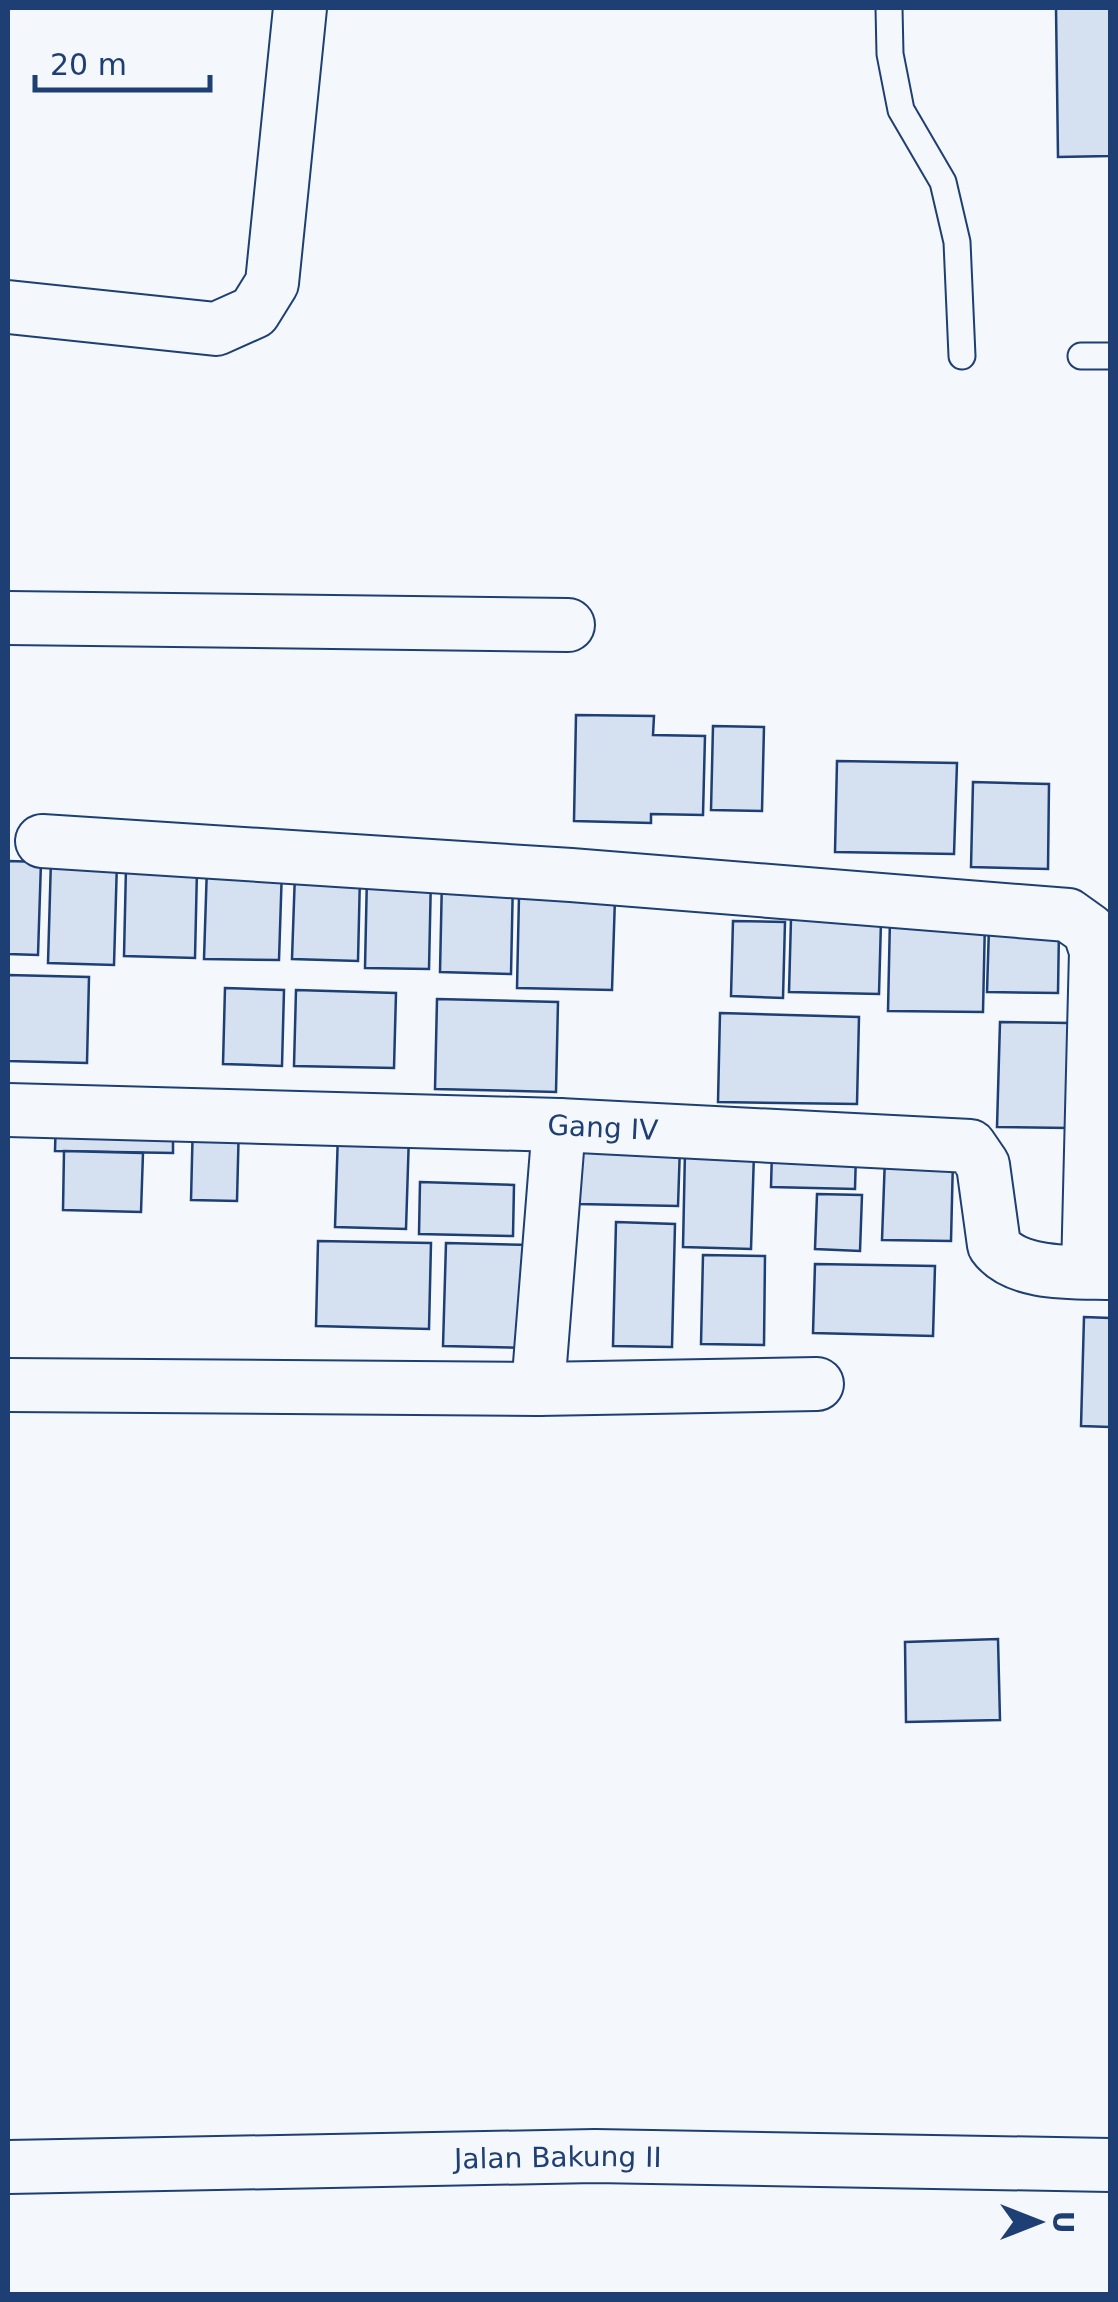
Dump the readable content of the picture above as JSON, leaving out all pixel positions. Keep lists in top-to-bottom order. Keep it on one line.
{"streets":{"street":["Gang IV","Jalan Bakung II"]},"scale_bar":"20 m","north":"right"}
